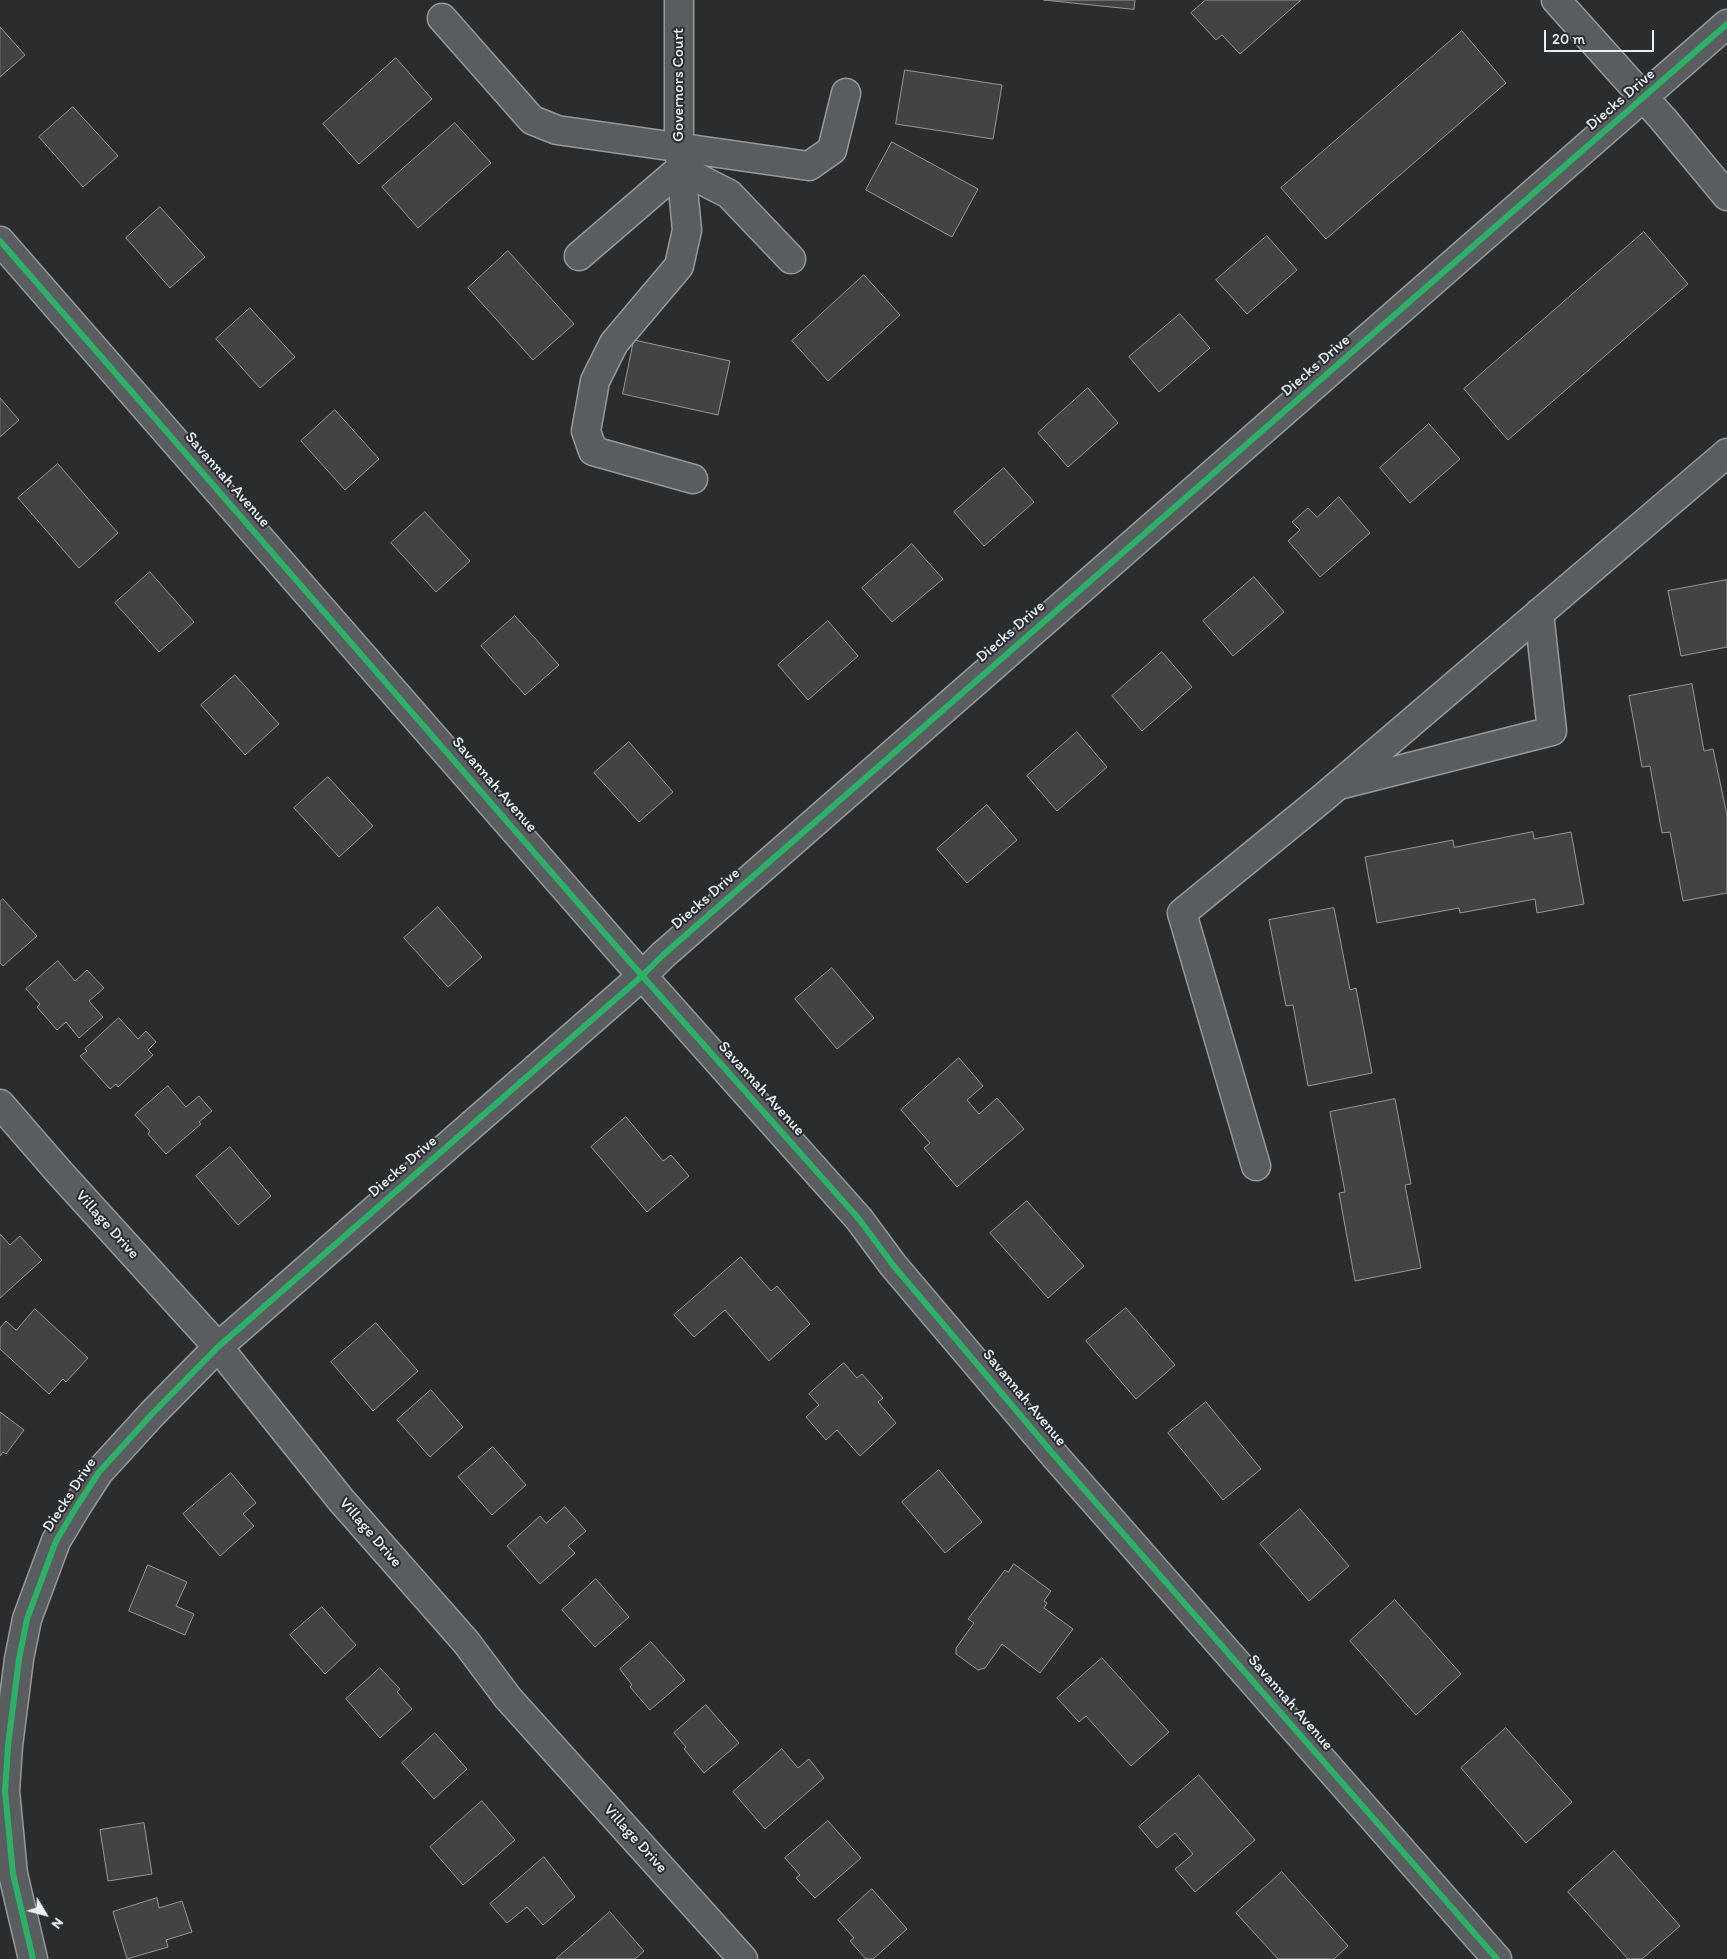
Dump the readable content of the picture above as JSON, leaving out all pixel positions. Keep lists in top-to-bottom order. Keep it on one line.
{"streets":{"street":["Governors Court","Diecks Drive","Savannah Avenue","Village Drive"]},"crossings":[["Diecks Drive","Savannah Avenue"],["Diecks Drive","Village Drive"]],"scale_bar":"20 m","north":"bottom right"}
